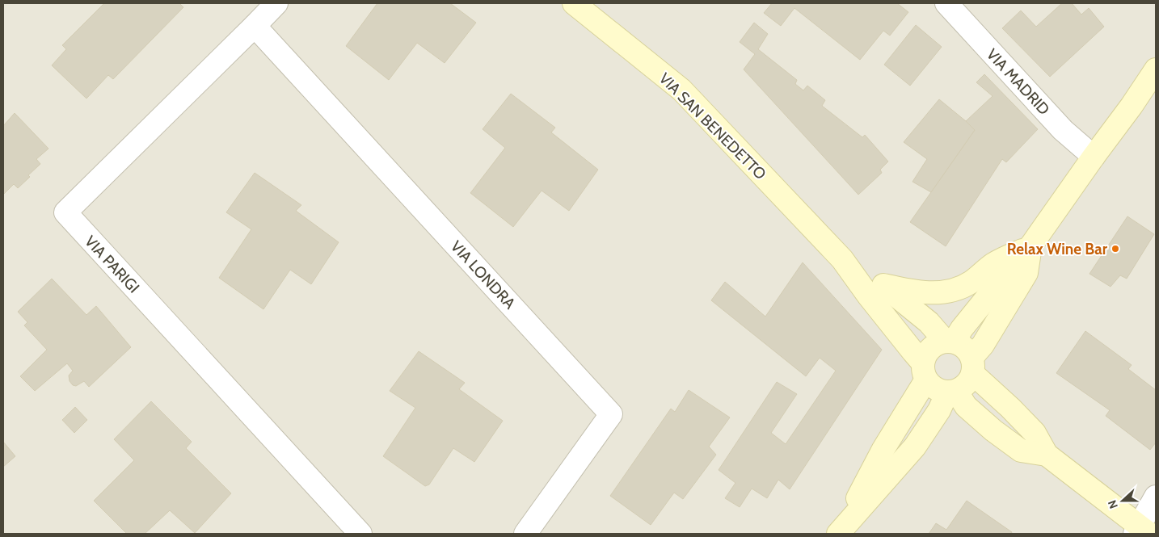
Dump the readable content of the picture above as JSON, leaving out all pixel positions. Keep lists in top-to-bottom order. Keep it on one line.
{"streets":{"main road":["VIA SAN BENEDETTO"],"street":["VIA MADRID","VIA PARIGI","VIA LONDRA"]},"crossings":[["VIA PARIGI","VIA LONDRA"]],"places":["Relax Wine Bar"],"north":"left"}
